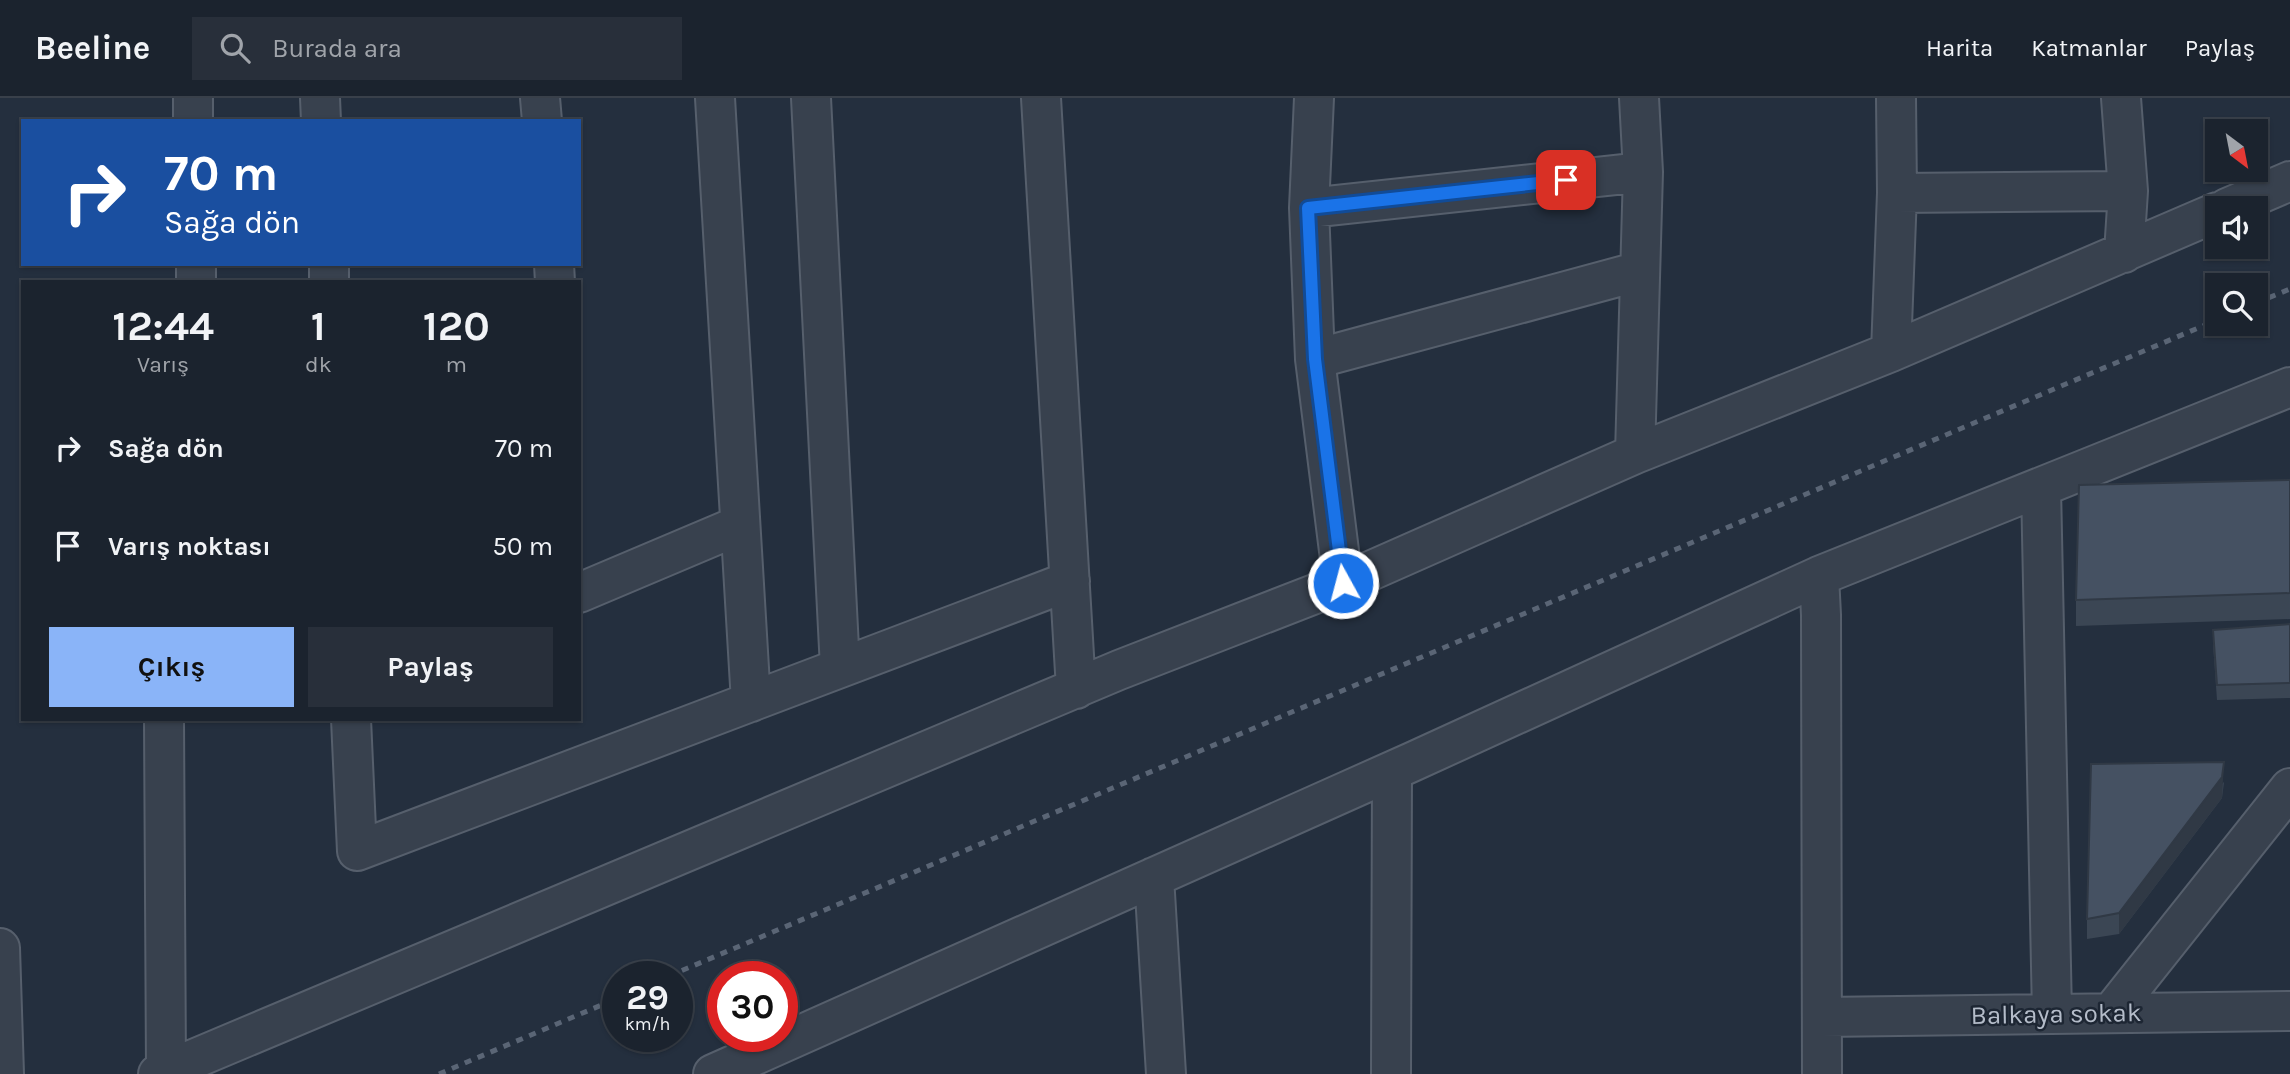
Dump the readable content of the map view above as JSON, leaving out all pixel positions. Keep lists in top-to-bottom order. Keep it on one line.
{"streets":{"street":["Balkaya sokak"]},"north":"bottom right","page":{"header":"Beeline","search":"Burada ara","nav":["Harita","Katmanlar","Paylaş"],"turn":["70 m","Sağa dön"],"eta":["12:44","Varış","1","dk","120","m"],"list":[{"name":"Sağa dön","value":"70 m"},{"name":"Varış noktası","value":"50 m"}],"buttons":["Çıkış","Paylaş"],"speed":"29 km/h","limit":"30"}}
